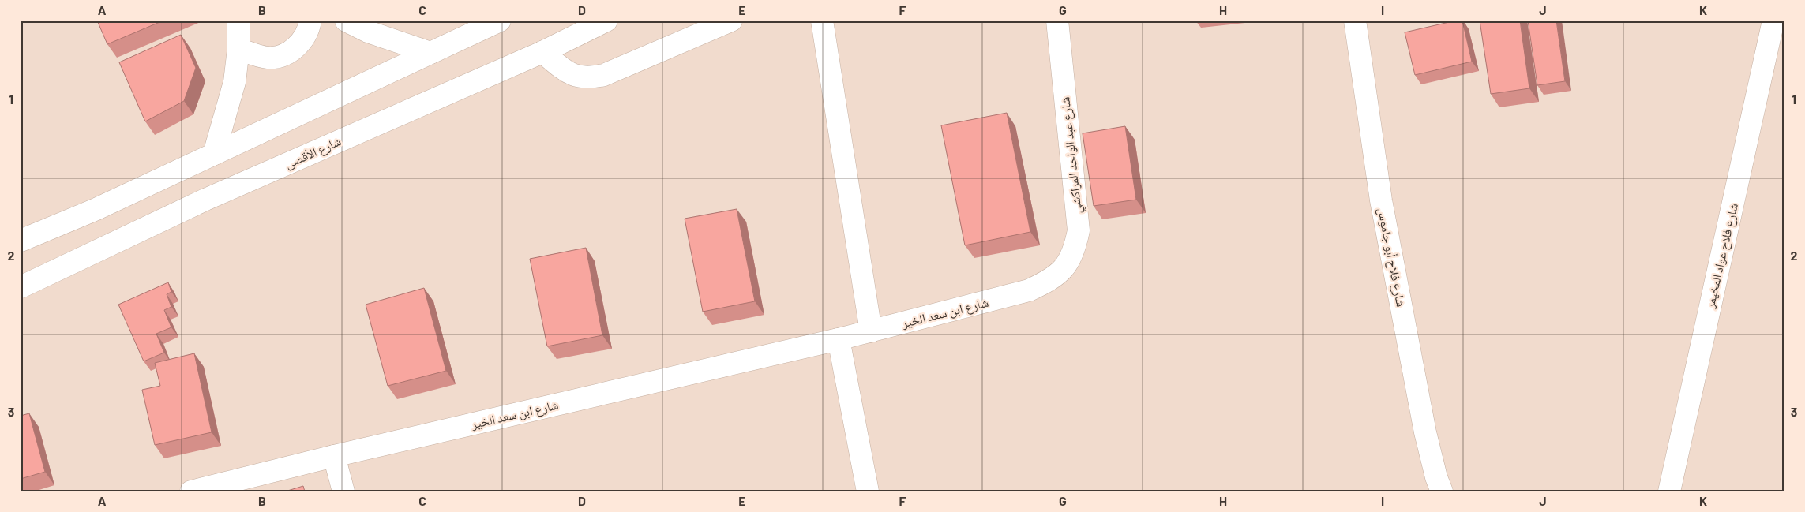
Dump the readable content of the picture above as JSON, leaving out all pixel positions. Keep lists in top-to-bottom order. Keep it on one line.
{"streets":{"street":["شارع الأقصى","شارع عبد الواحد المراكشي","شارع فلاح عواد المخيمر","شارع فلاح أبو جاموس","شارع ابن سعد الخير"]},"crossings":[["شارع عبد الواحد المراكشي","شارع ابن سعد الخير"]],"grid":{"columns":["A","B","C","D","E","F","G","H","I","J","K"],"rows":["1","2","3"]}}
